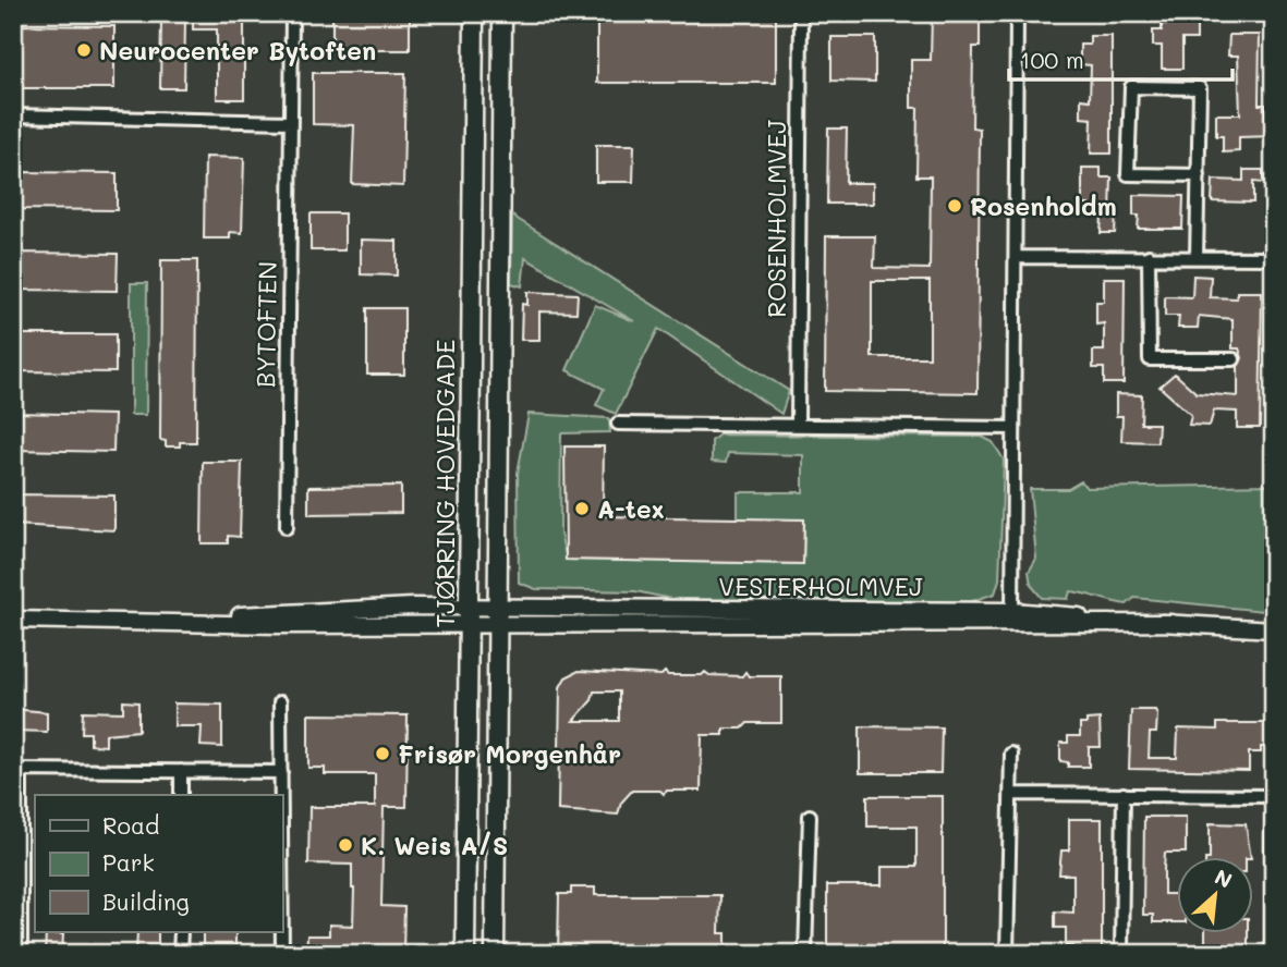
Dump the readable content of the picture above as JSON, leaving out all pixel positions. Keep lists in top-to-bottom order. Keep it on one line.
{"streets":{"main road":["TJØRRING HOVEDGADE"],"street":["ROSENHOLMVEJ","BYTOFTEN","VESTERHOLMVEJ"]},"crossings":[["TJØRRING HOVEDGADE","VESTERHOLMVEJ"]],"places":["Neurocenter Bytoften","Rosenholdm","A-tex","Frisør Morgenhår","K. Weis A/S"],"legend":["Road","Park","Building"],"scale_bar":"100 m","north":"top right"}
